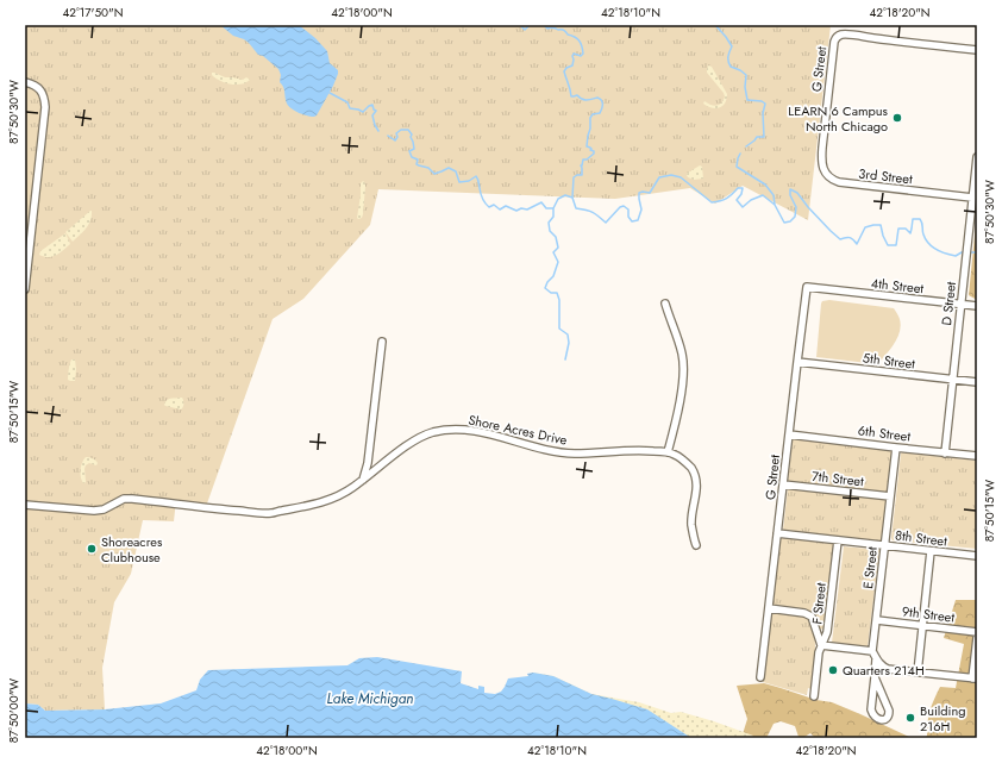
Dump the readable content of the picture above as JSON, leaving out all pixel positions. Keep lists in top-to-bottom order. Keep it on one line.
{"streets":{"street":["G Street","3rd Street","4th Street","D Street","5th Street","Shore Acres Drive","6th Street","7th Street","8th Street","E Street","F Street","9th Street"]},"crossings":[["G Street","3rd Street"],["G Street","4th Street"],["G Street","5th Street"],["G Street","6th Street"],["G Street","7th Street"],["G Street","8th Street"],["3rd Street","D Street"],["4th Street","D Street"],["D Street","5th Street"],["D Street","6th Street"],["6th Street","E Street"],["7th Street","E Street"],["8th Street","E Street"],["8th Street","F Street"],["E Street","9th Street"]],"water":["Lake Michigan"],"places":["LEARN 6 Campus North Chicago","Shoreacres Clubhouse","Quarters 214H","Building 216H"],"coordinates":["42°17'50\"N","42°18'00\"N","42°18'10\"N","42°18'20\"N","87°50'30\"W","87°50'15\"W","87°50'00\"W"]}
